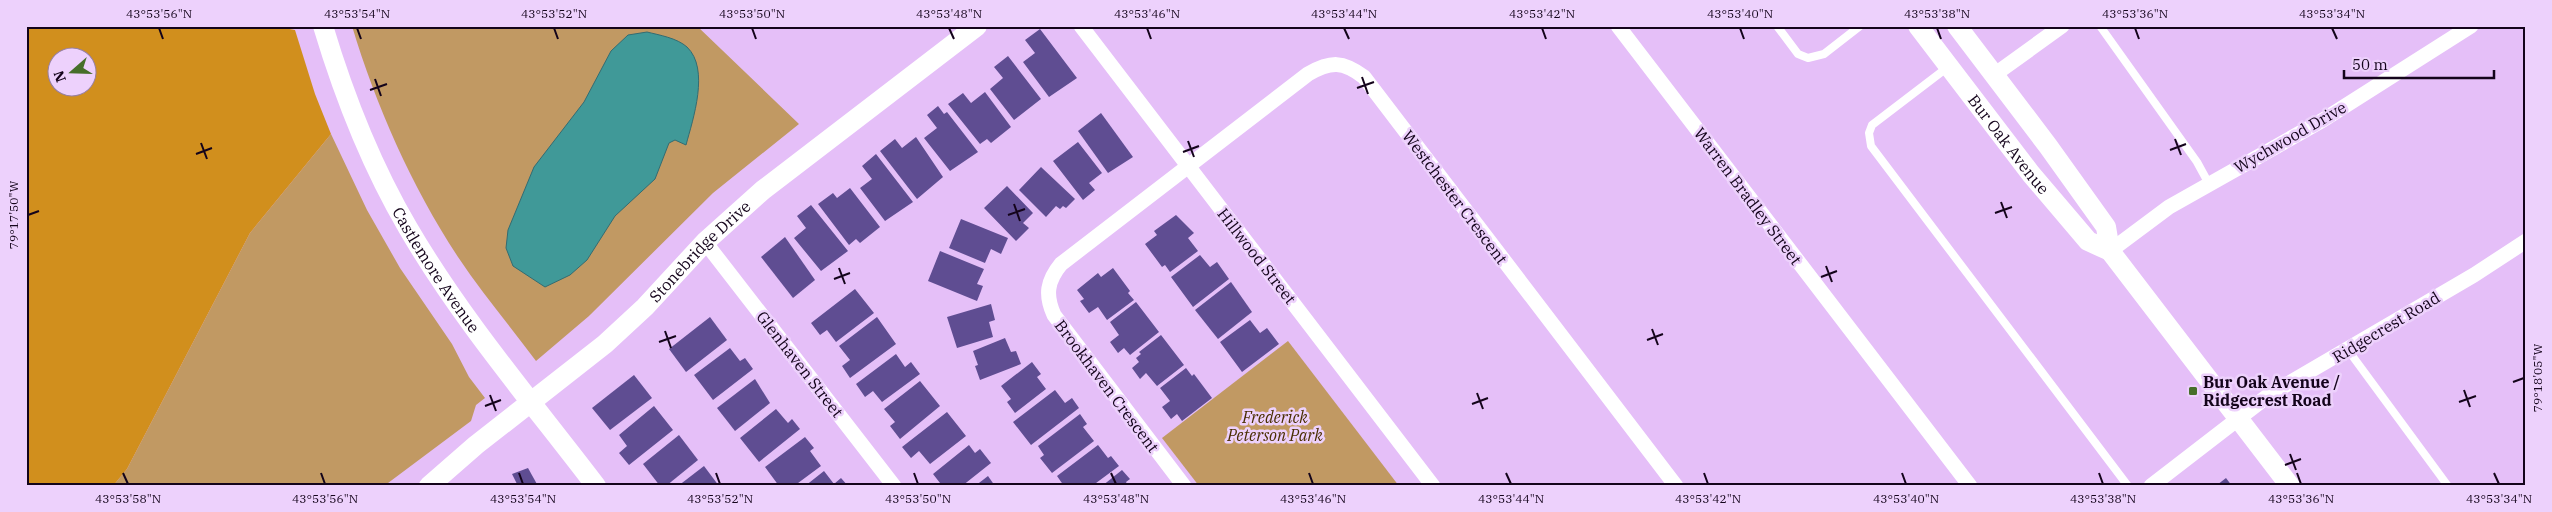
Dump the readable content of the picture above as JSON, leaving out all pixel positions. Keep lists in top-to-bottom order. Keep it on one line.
{"streets":{"street":["Wychwood Drive","Bur Oak Avenue","Warren Bradley Street","Westchester Crescent","Stonebridge Drive","Hillwood Street","Castlemore Avenue","Ridgecrest Road","Glenhaven Street","Brookhaven Crescent"]},"crossings":[["Wychwood Drive","Bur Oak Avenue"],["Bur Oak Avenue","Ridgecrest Road"],["Westchester Crescent","Hillwood Street"],["Westchester Crescent","Brookhaven Crescent"],["Stonebridge Drive","Castlemore Avenue"],["Stonebridge Drive","Glenhaven Street"],["Hillwood Street","Brookhaven Crescent"]],"parks":["Frederick Peterson Park"],"places":{"transit":["Bur Oak Avenue / Ridgecrest Road"]},"scale_bar":"50 m","north":"left","coordinates":["43°53'56\"N","43°53'54\"N","43°53'52\"N","43°53'50\"N","43°53'48\"N","43°53'46\"N","43°53'44\"N","43°53'42\"N","43°53'40\"N","43°53'38\"N","43°53'36\"N","43°53'34\"N","79°17'50\"W","79°18'05\"W","43°53'58\"N"]}
